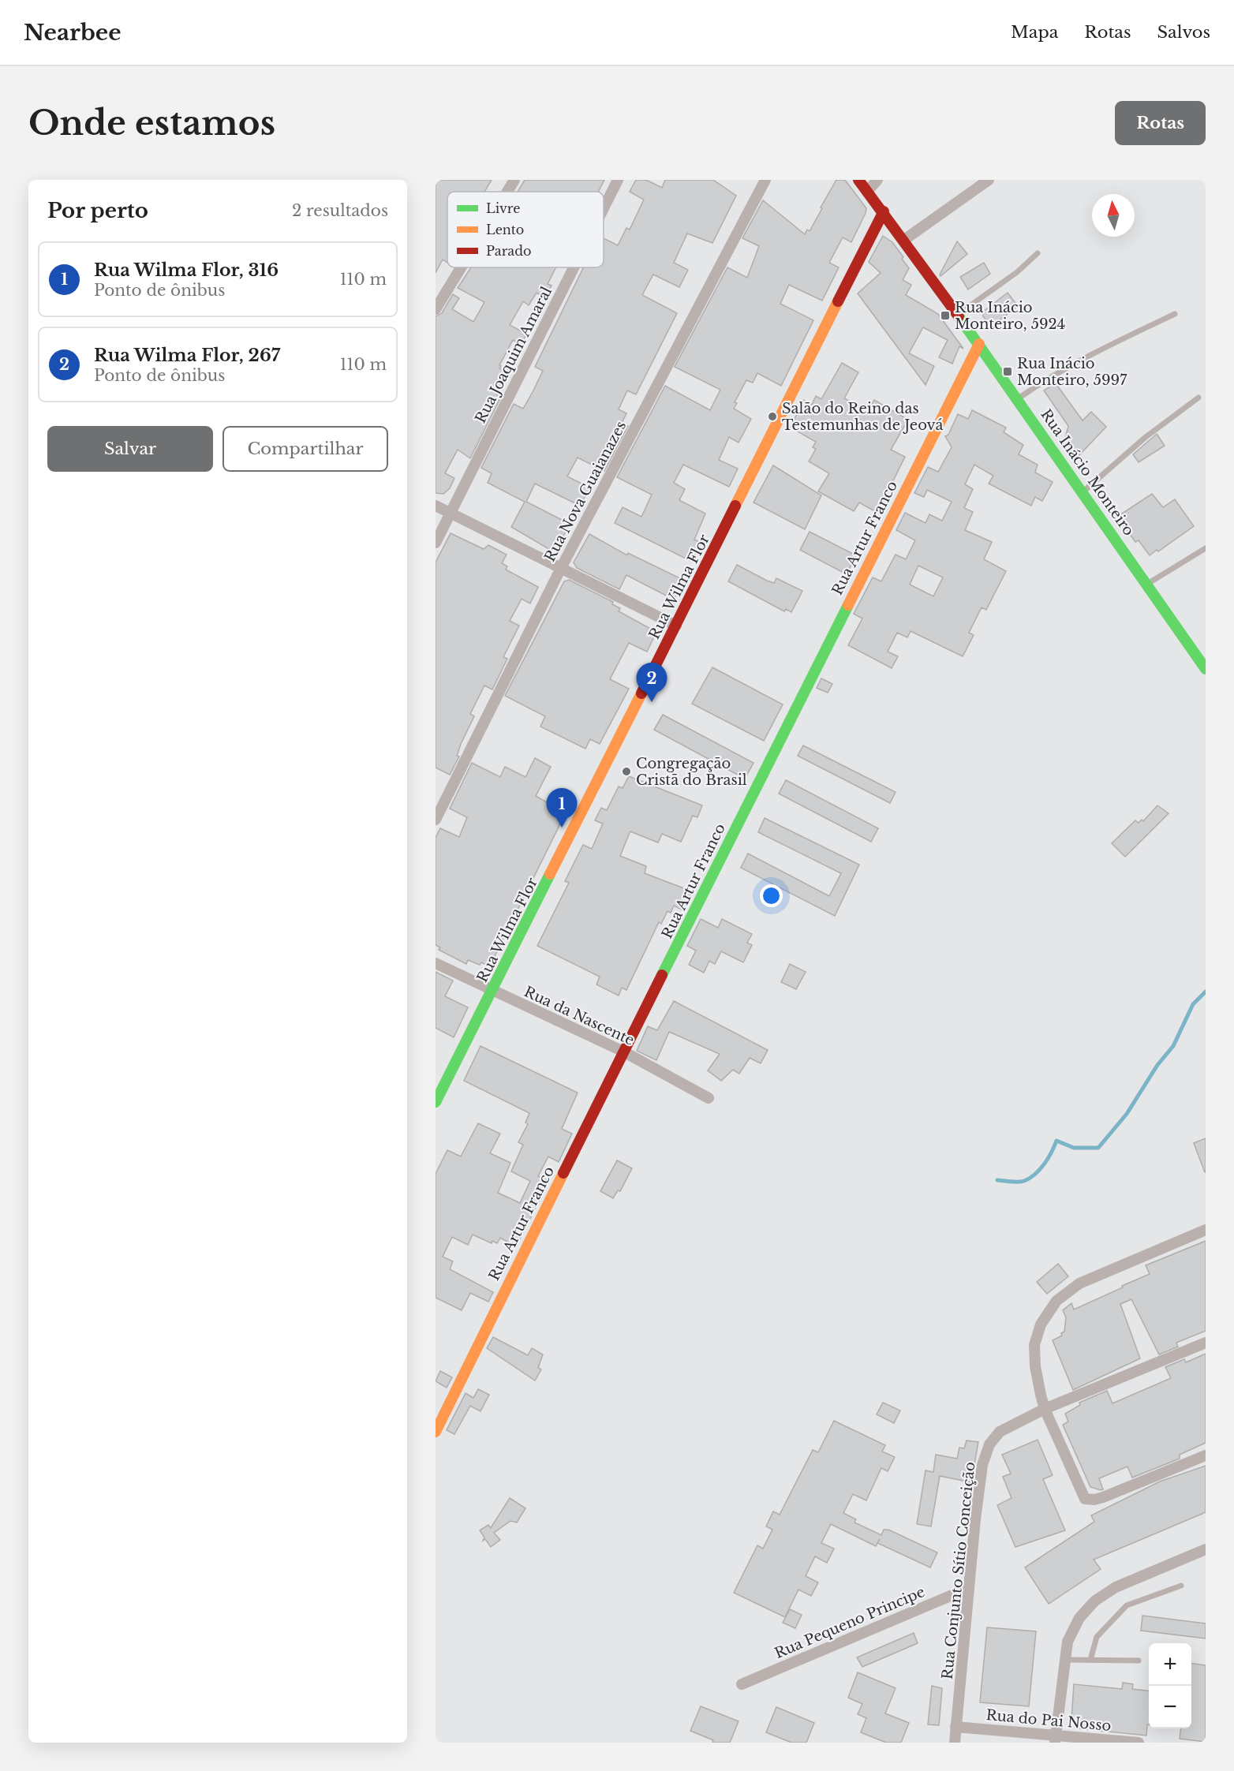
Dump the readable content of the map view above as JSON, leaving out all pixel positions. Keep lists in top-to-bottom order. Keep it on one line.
{"streets":{"street":["Rua Joaquim Amaral","Rua Inácio Monteiro","Rua Nova Guaianazes","Rua Artur Franco","Rua Wilma Flor","Rua da Nascente","Rua Conjunto Sítio Conceição","Rua Pequeno Principe","Rua do Pai Nosso"]},"crossings":[["Rua Inácio Monteiro","Rua Artur Franco"],["Rua Inácio Monteiro","Rua Wilma Flor"],["Rua Artur Franco","Rua da Nascente"],["Rua Wilma Flor","Rua da Nascente"],["Rua Conjunto Sítio Conceição","Rua Pequeno Principe"],["Rua Conjunto Sítio Conceição","Rua do Pai Nosso"]],"places":{"transit":["Rua Inácio Monteiro, 5924","Rua Inácio Monteiro, 5997"],"other":["Salão do Reino das Testemunhas de Jeová","Congregação Cristã do Brasil"]},"legend":["Livre","Lento","Parado"],"north":"top","page":{"header":"Nearbee","nav":["Mapa","Rotas","Salvos"],"buttons":["Rotas",["Salvar","Compartilhar"]],"title":"Onde estamos","heading":["Por perto","2 resultados"],"list":[{"mark":"1","name":"Rua Wilma Flor, 316","note":"Ponto de ônibus","value":"110 m"},{"mark":"2","name":"Rua Wilma Flor, 267","note":"Ponto de ônibus","value":"110 m"}],"pins":["2","1"],"map_buttons":["+","−"]}}
